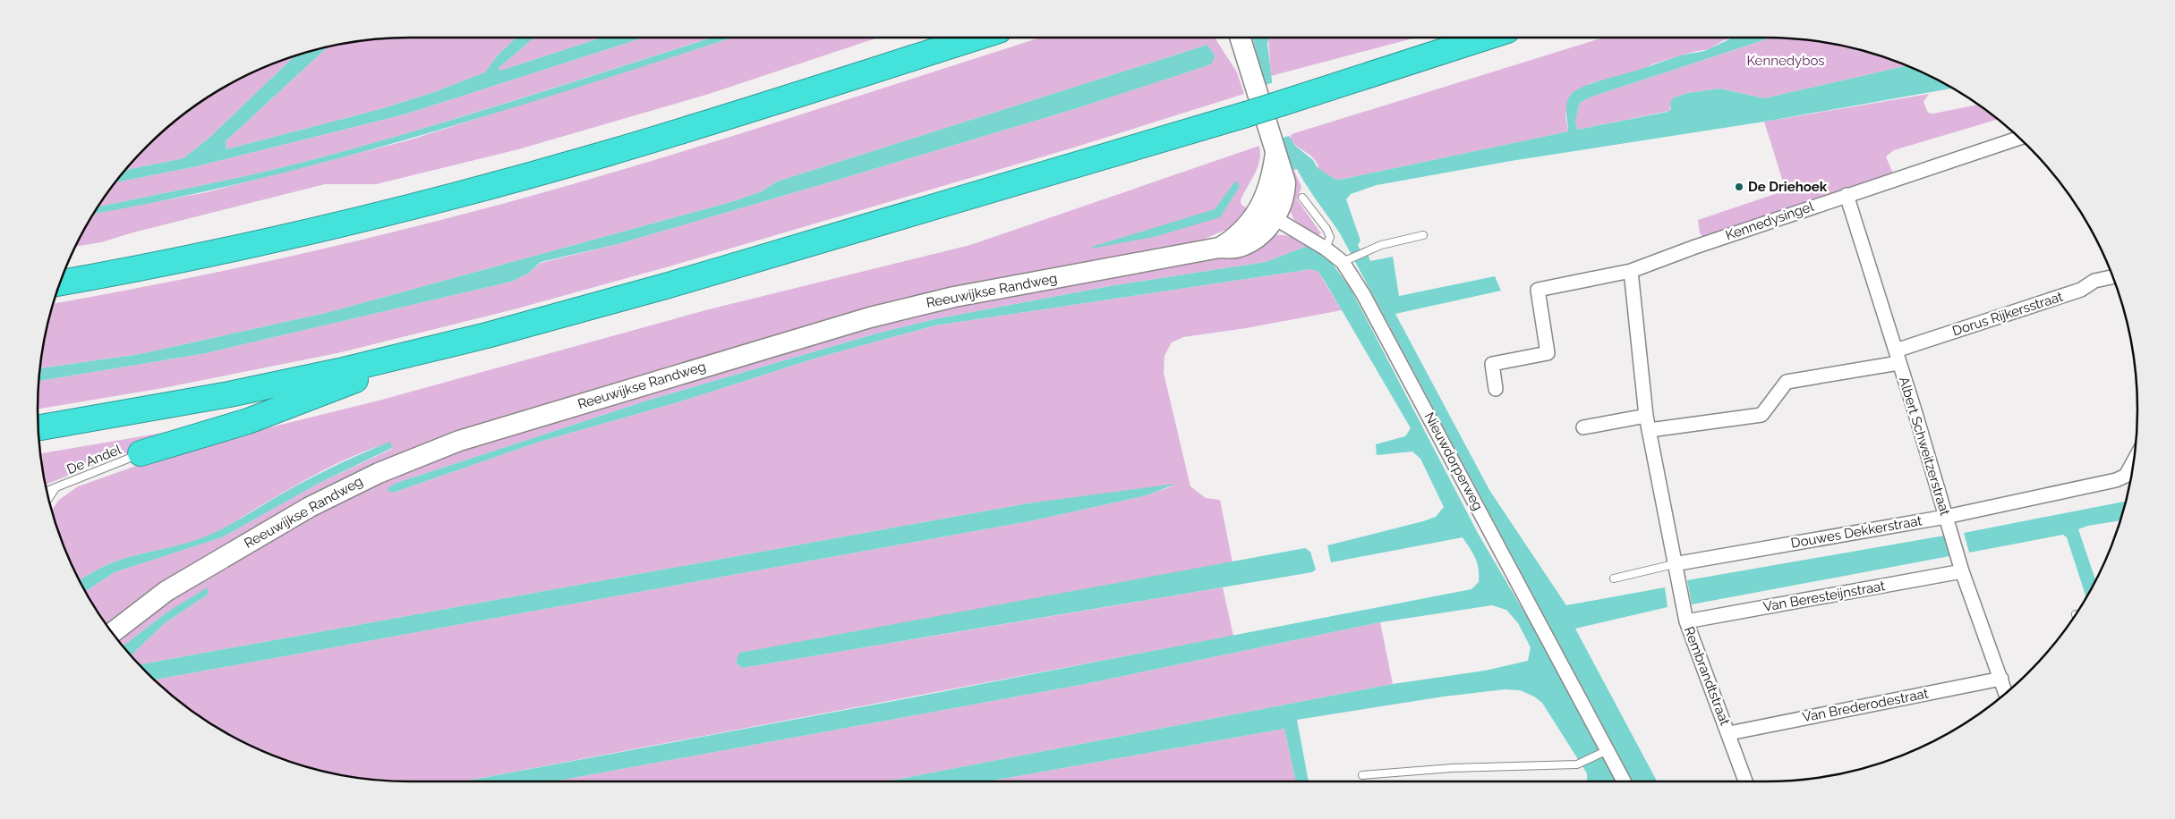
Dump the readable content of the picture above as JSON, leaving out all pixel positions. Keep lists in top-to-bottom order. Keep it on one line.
{"streets":{"main road":["Reeuwijkse Randweg"],"street":["Kennedysingel","Dorus Rijkersstraat","Albert Schweitzerstraat","Nieuwdorperweg","Douwes Dekkerstraat","Van Beresteijnstraat","Rembrandtstraat","Van Brederodestraat"],"lane":["De Andel"]},"crossings":[["Kennedysingel","Albert Schweitzerstraat"],["Kennedysingel","Rembrandtstraat"],["Reeuwijkse Randweg","Nieuwdorperweg"],["Dorus Rijkersstraat","Albert Schweitzerstraat"],["Dorus Rijkersstraat","Rembrandtstraat"],["Albert Schweitzerstraat","Douwes Dekkerstraat"],["Albert Schweitzerstraat","Van Beresteijnstraat"],["Albert Schweitzerstraat","Van Brederodestraat"],["Douwes Dekkerstraat","Rembrandtstraat"],["Van Beresteijnstraat","Rembrandtstraat"],["Rembrandtstraat","Van Brederodestraat"]],"parks":["Kennedybos"],"places":["De Driehoek"]}
